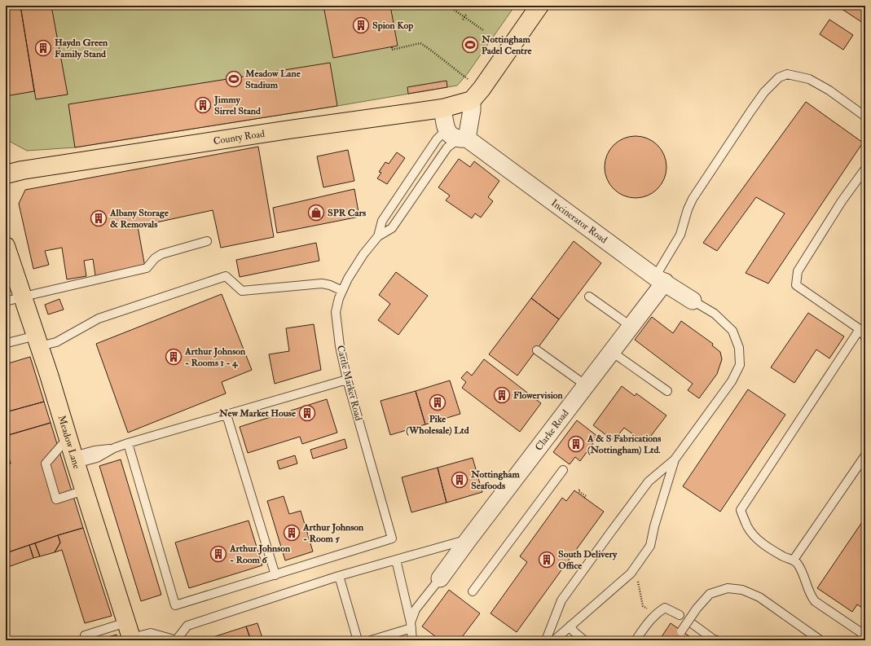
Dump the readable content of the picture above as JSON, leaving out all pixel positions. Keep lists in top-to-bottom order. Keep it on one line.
{"streets":{"highway":["County Road","Meadow Lane"],"street":["Incinerator Road","Clarke Road"],"lane":["Cattle Market Road"]},"crossings":[["Incinerator Road","Cattle Market Road"],["Incinerator Road","Clarke Road"]],"places":{"building":["Spion Kop","Haydn Green Family Stand","Jimmy Sirrel Stand","Albany Storage & Removals","Arthur Johnson - Rooms 1 - 4","Flowervision","Pike (Wholesale) Ltd","New Market House","A & S Fabrications (Nottingham) Ltd.","Nottingham Seafoods","Arthur Johnson - Room 5","Arthur Johnson - Room 6","South Delivery Office"],"sports":["Nottingham Padel Centre","Meadow Lane Stadium"],"shop":["SPR Cars"]}}
